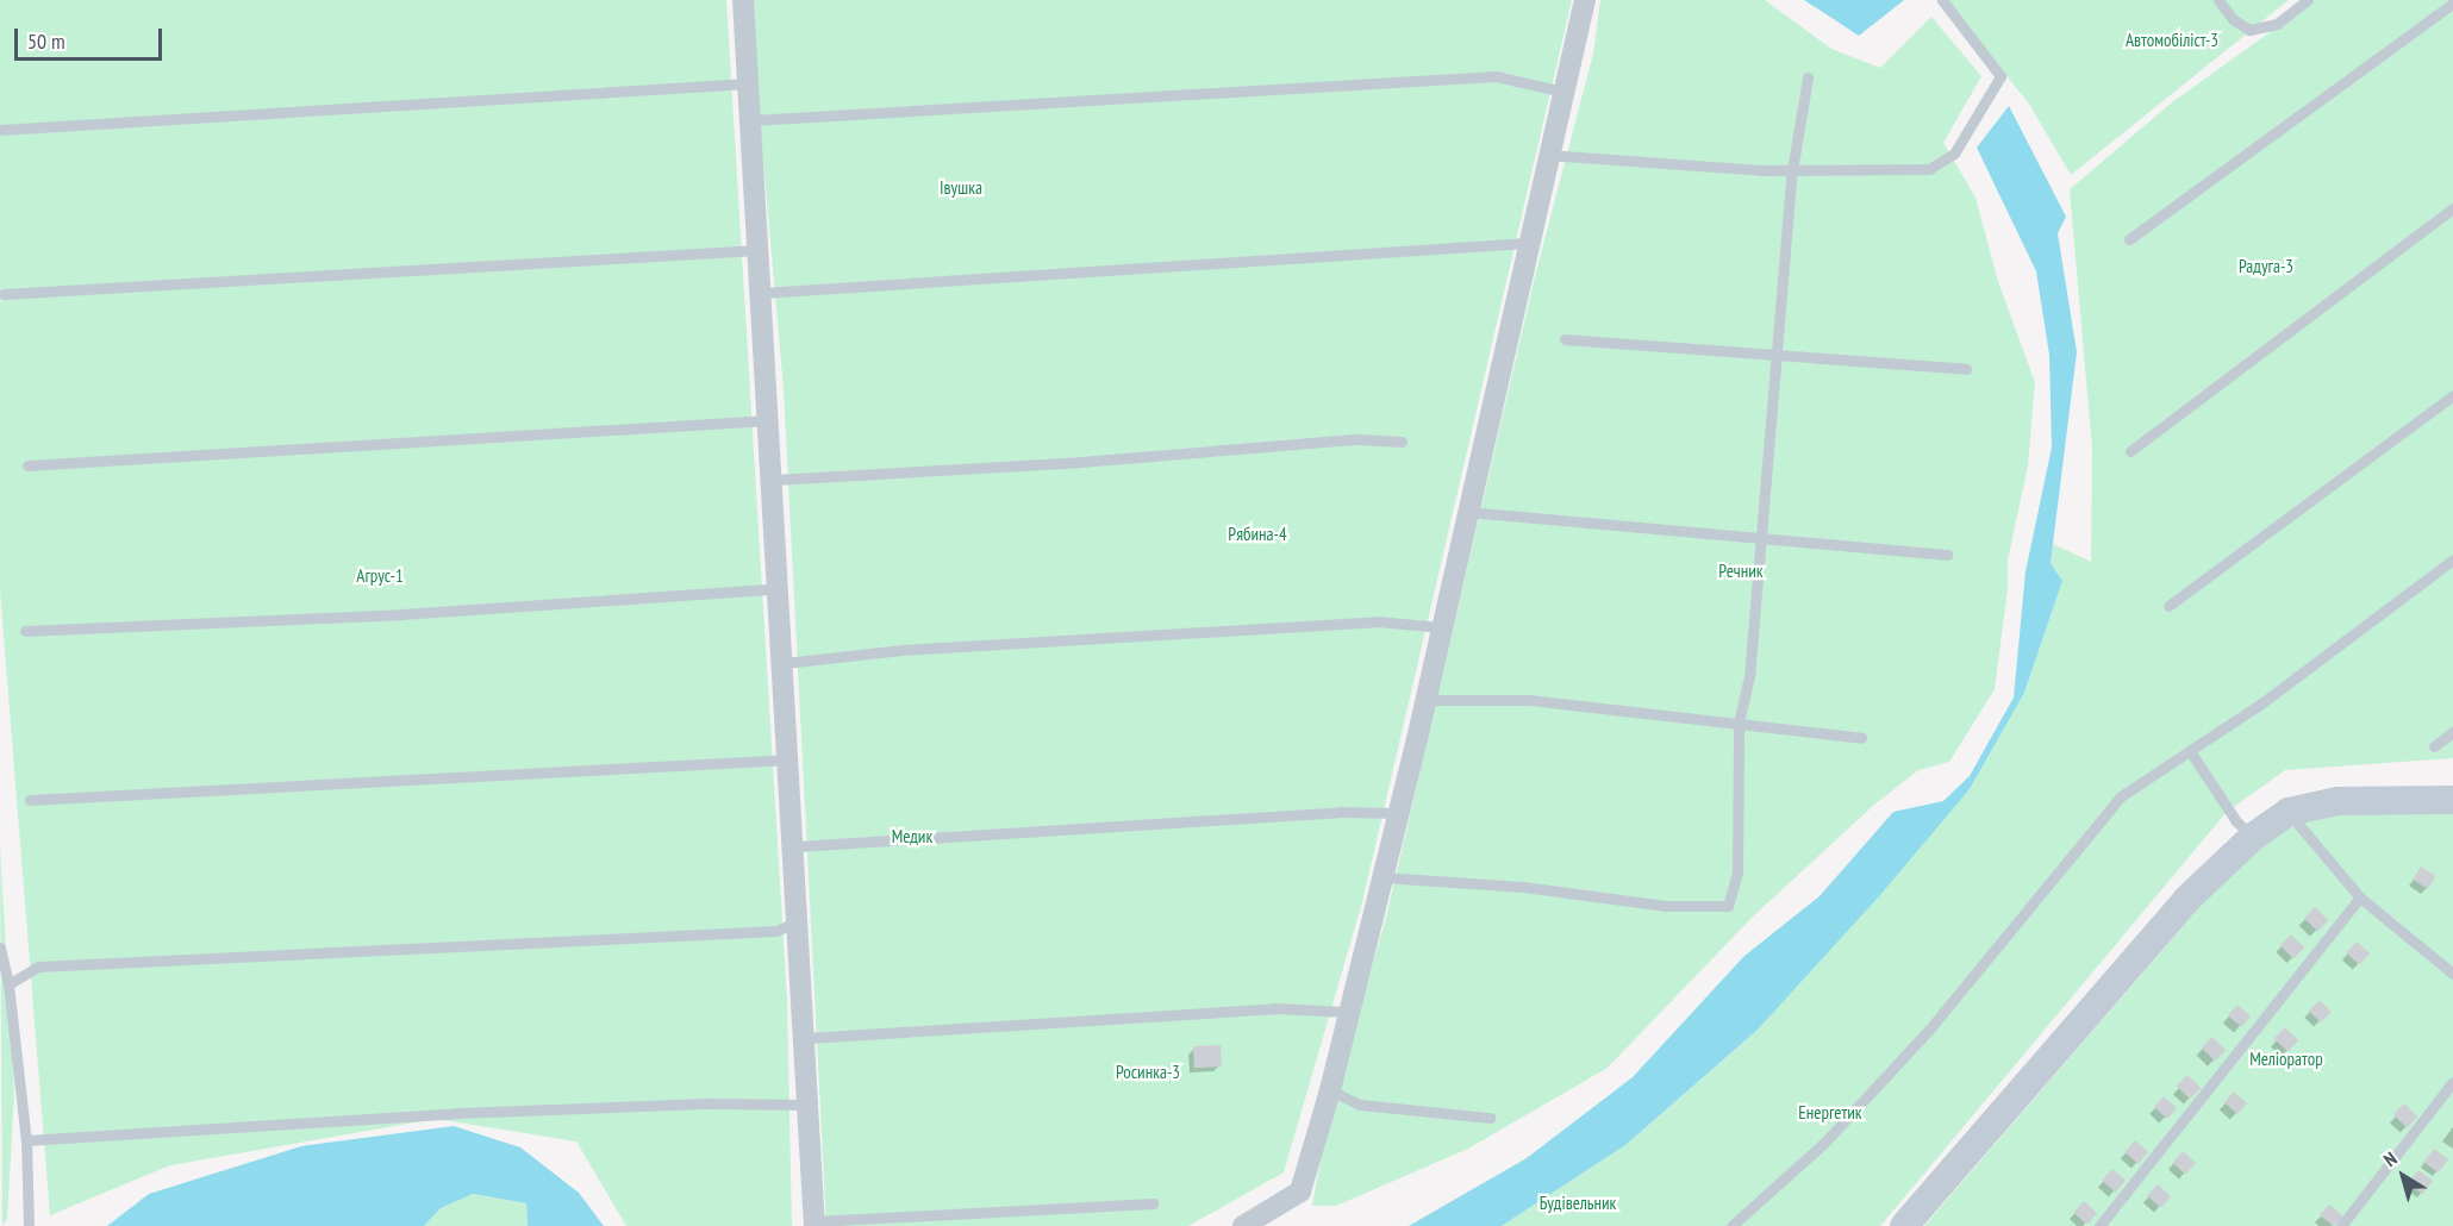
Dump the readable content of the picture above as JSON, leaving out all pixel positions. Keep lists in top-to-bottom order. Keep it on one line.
{"parks":["Автомобіліст-3","Івушка","Радуга-3","Рябина-4","Речник","Агрус-1","Медик","Меліоратор","Росинка-3","Енергетик","Будівельник"],"scale_bar":"50 m","north":"top left"}
